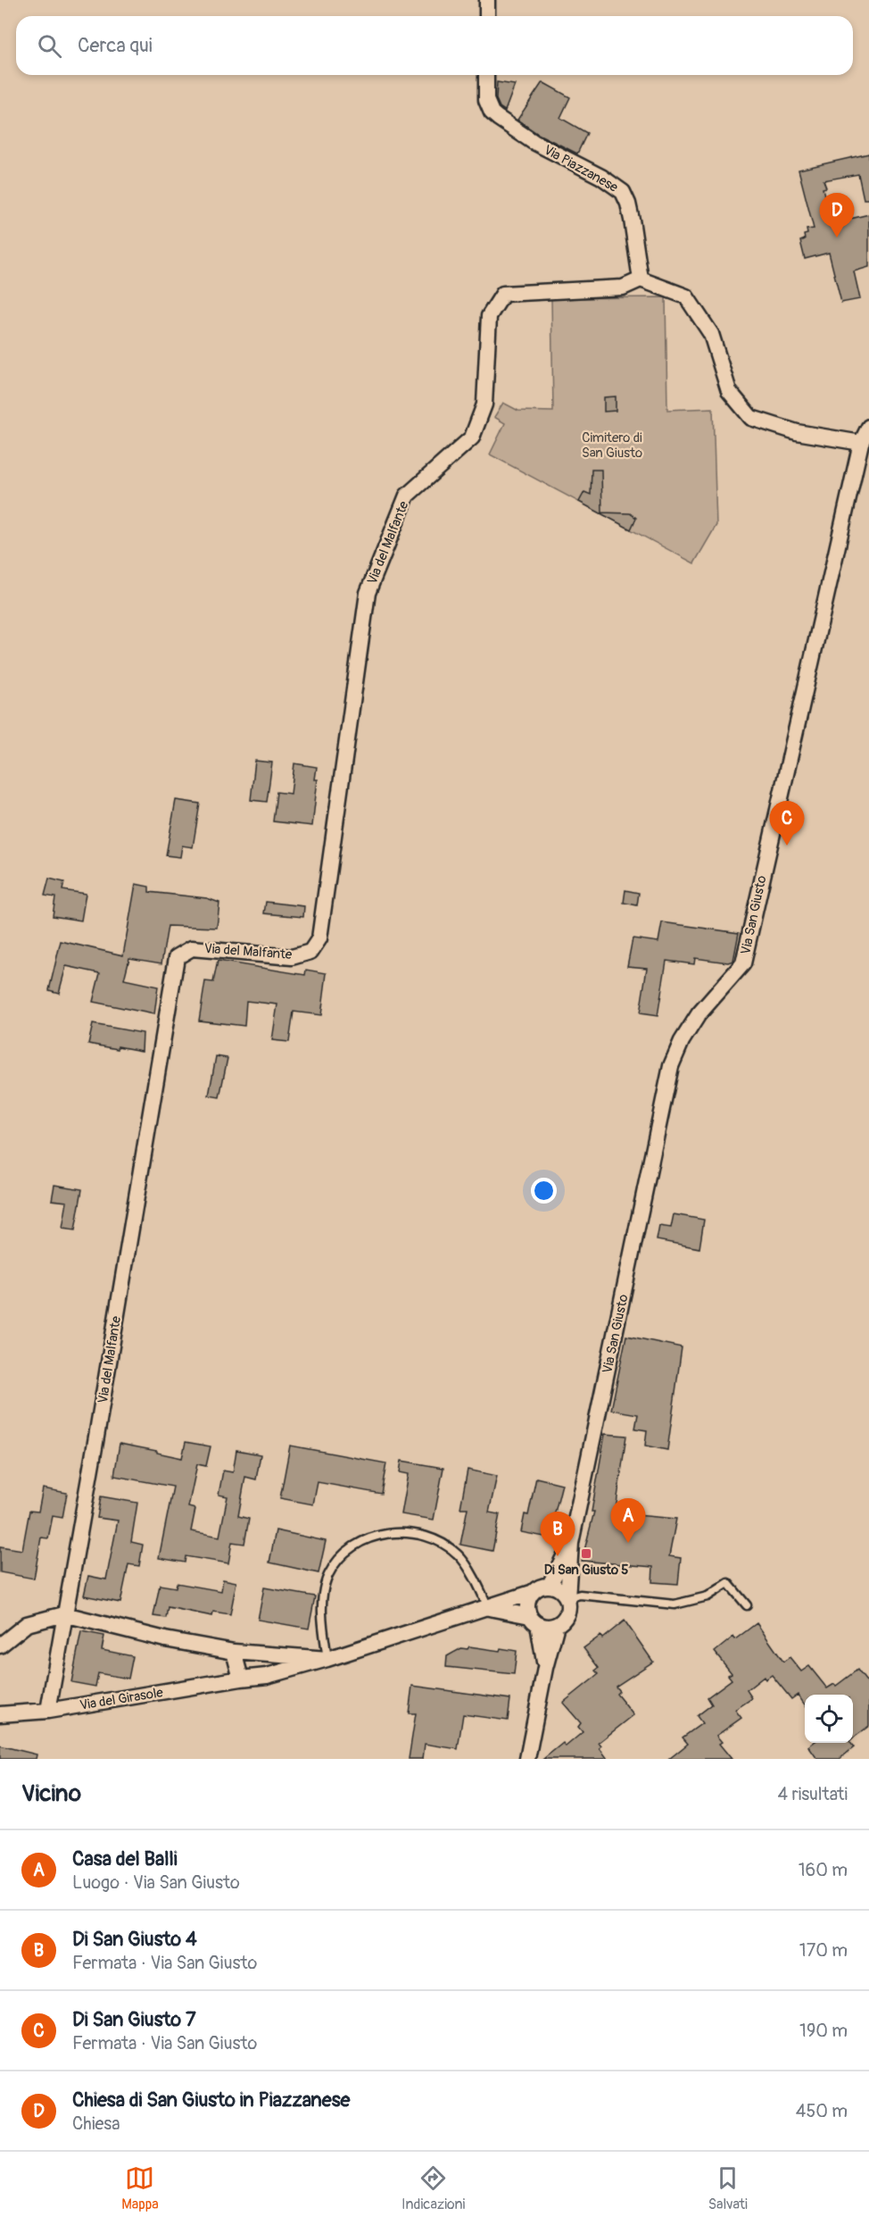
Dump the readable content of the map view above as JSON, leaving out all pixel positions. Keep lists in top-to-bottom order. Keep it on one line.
{"streets":{"street":["Via Piazzanese","Via del Malfante","Via San Giusto","Via del Girasole"]},"crossings":[["Via Piazzanese","Via del Malfante"],["Via del Malfante","Via del Girasole"],["Via San Giusto","Via del Girasole"]],"parks":["Cimitero di San Giusto"],"places":{"transit":["Di San Giusto 5"]},"page":{"search":"Cerca qui","pins":["D","C","A","B"],"heading":["Vicino","4 risultati"],"list":[{"mark":"A","name":"Casa del Balli","note":"Luogo · Via San Giusto","value":"160 m"},{"mark":"B","name":"Di San Giusto 4","note":"Fermata · Via San Giusto","value":"170 m"},{"mark":"C","name":"Di San Giusto 7","note":"Fermata · Via San Giusto","value":"190 m"},{"mark":"D","name":"Chiesa di San Giusto in Piazzanese","note":"Chiesa","value":"450 m"}],"nav":["Mappa","Indicazioni","Salvati"]}}
